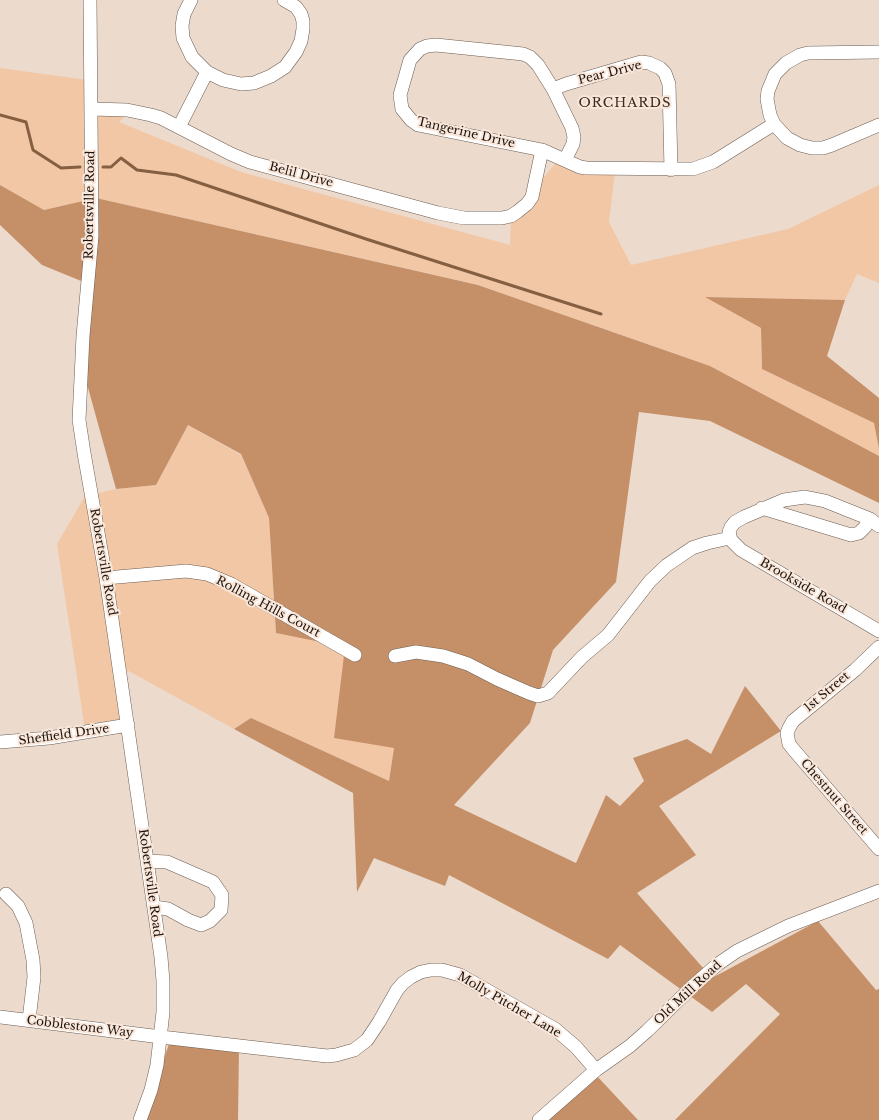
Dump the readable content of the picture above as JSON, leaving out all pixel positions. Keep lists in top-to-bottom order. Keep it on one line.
{"streets":{"street":["Pear Drive","Tangerine Drive","Belil Drive","Robertsville Road","Brookside Road","Rolling Hills Court","1st Street","Sheffield Drive","Chestnut Street","Old Mill Road","Molly Pitcher Lane","Cobblestone Way"]},"crossings":[["Pear Drive","Tangerine Drive"],["Tangerine Drive","Belil Drive"],["Belil Drive","Robertsville Road"],["Robertsville Road","Rolling Hills Court"],["Robertsville Road","Sheffield Drive"],["Robertsville Road","Molly Pitcher Lane"],["Robertsville Road","Cobblestone Way"],["1st Street","Chestnut Street"],["Old Mill Road","Molly Pitcher Lane"],["Molly Pitcher Lane","Cobblestone Way"]],"districts":["ORCHARDS"]}
